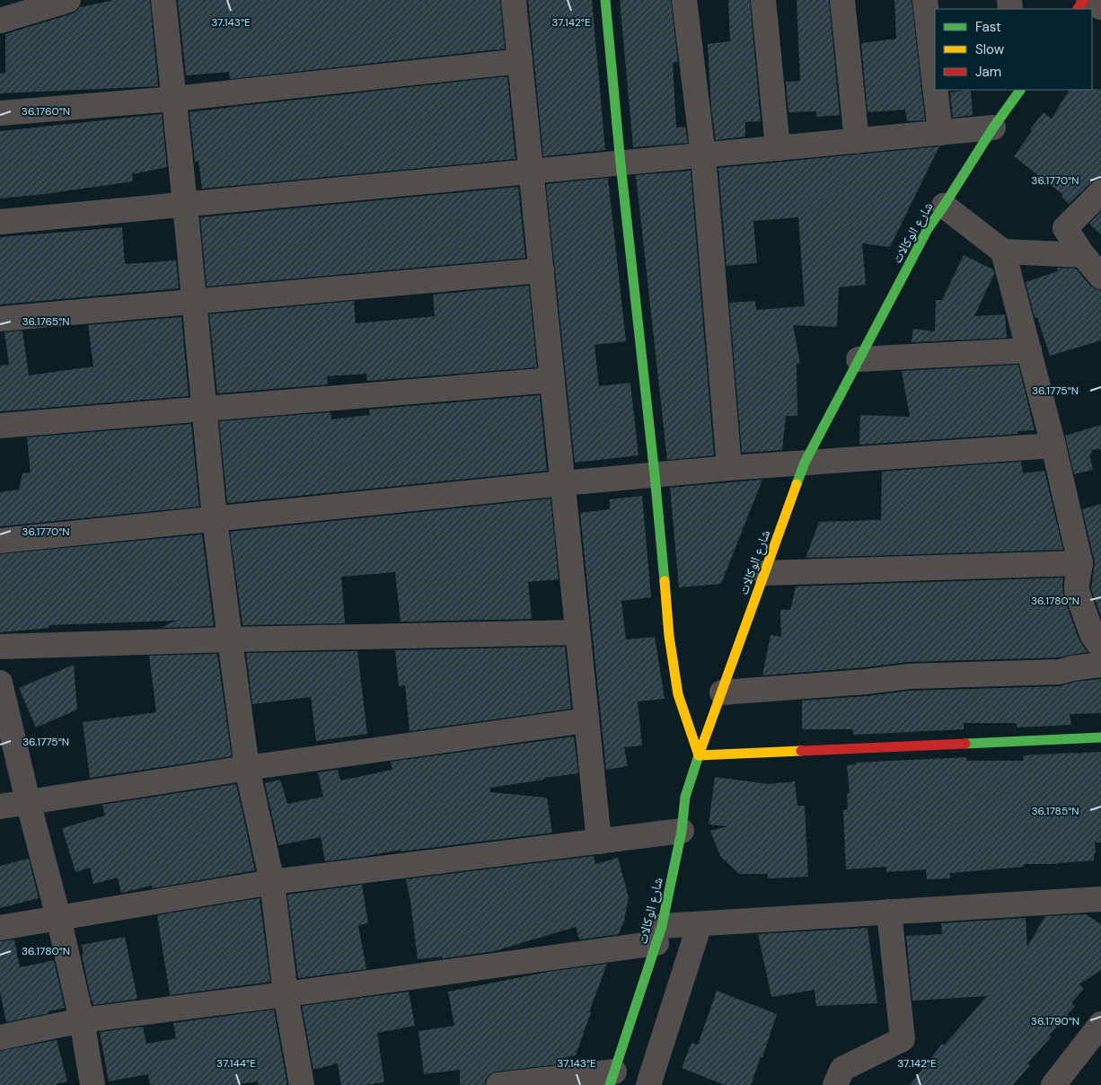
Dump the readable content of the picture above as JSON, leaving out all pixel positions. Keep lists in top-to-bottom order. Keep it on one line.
{"streets":{"street":["شارع الوكالات"]},"legend":["Fast","Slow","Jam"],"coordinates":["37.143°E","37.142°E","36.1760°N","36.1770°N","36.1765°N","36.1775°N","36.1780°N","36.1785°N","36.1790°N","37.144°E"]}
